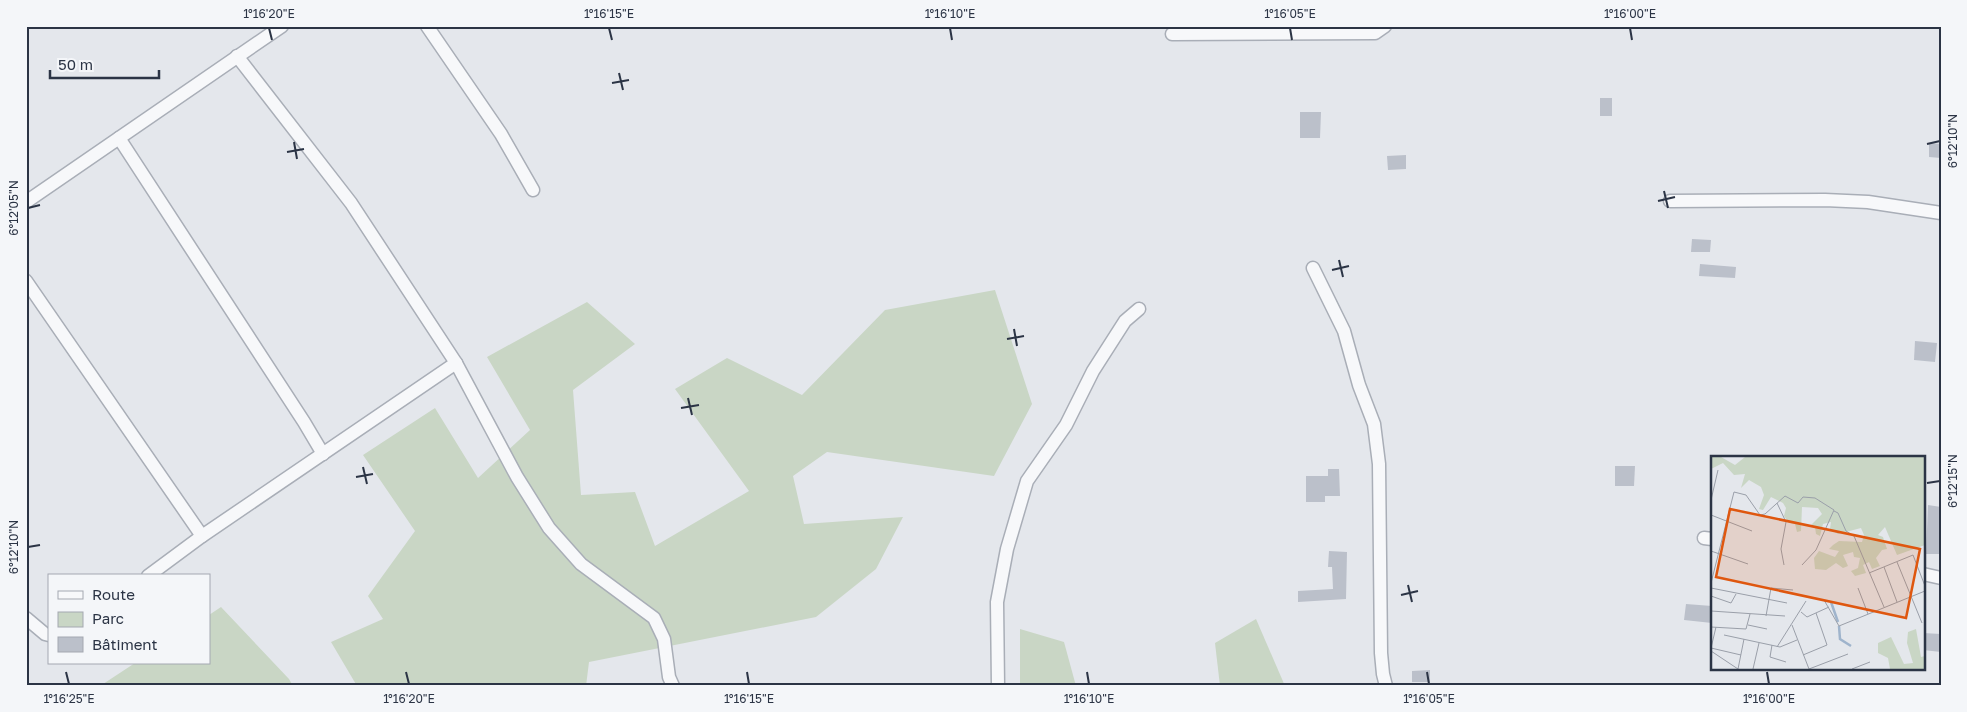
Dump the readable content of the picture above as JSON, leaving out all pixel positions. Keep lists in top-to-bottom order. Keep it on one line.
{"legend":["Route","Parc","Bâtiment"],"scale_bar":"50 m","coordinates":["1°16'20\"E","1°16'15\"E","1°16'10\"E","1°16'05\"E","1°16'00\"E","6°12'10\"N","6°12'05\"N","6°12'15\"N","1°16'25\"E"]}
